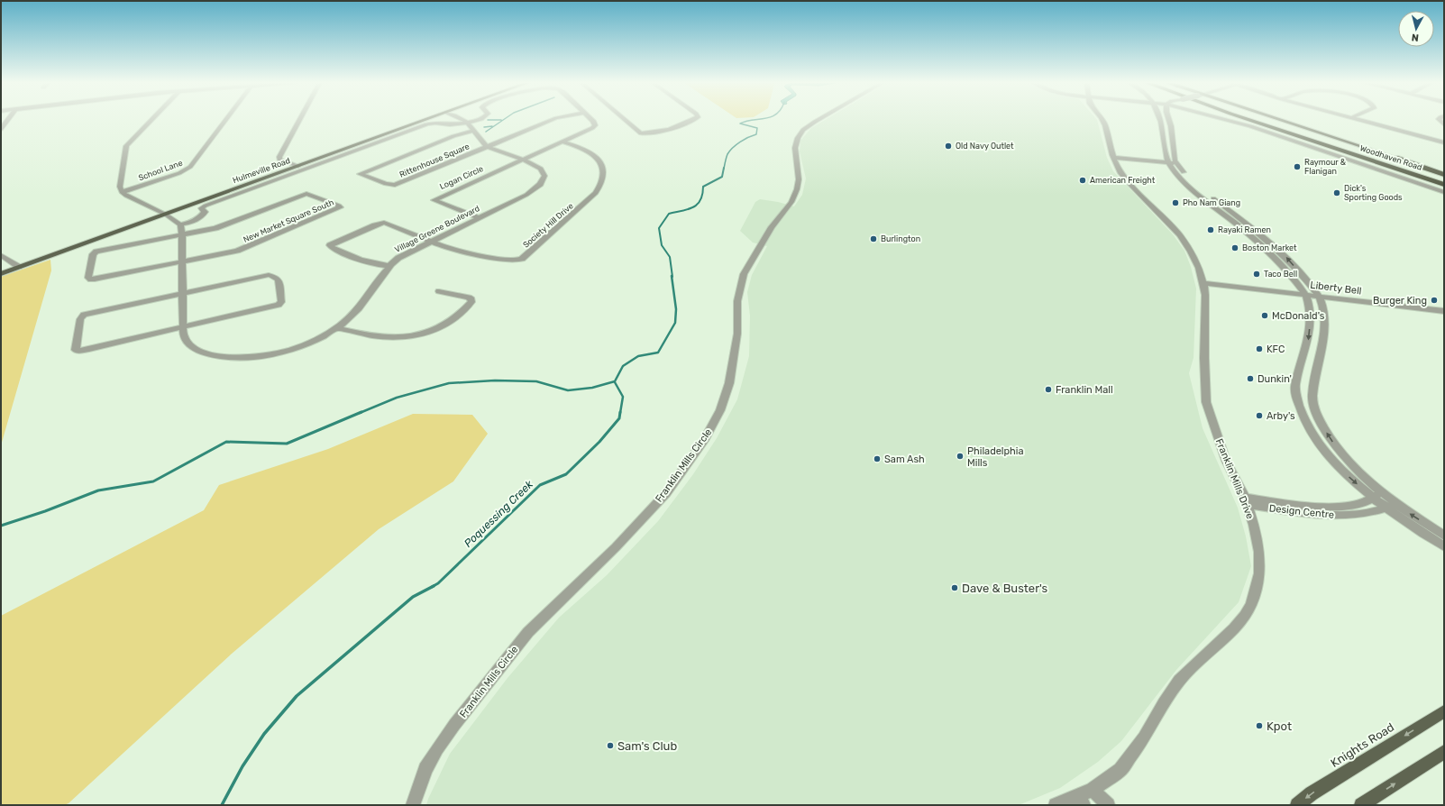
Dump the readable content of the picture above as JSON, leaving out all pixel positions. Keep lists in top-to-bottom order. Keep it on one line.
{"streets":{"highway":["Woodhaven Road"],"main road":["Hulmeville Road","Knights Road"],"street":["Rittenhouse Square","School Lane","Logan Circle","New Market Square South","Society Hill Drive","Village Greene Boulevard","Liberty Bell","Franklin Mills Circle","Franklin Mills Drive","Design Centre"]},"crossings":[["Rittenhouse Square","Village Greene Boulevard"],["Logan Circle","Village Greene Boulevard"],["New Market Square South","Village Greene Boulevard"],["Society Hill Drive","Village Greene Boulevard"],["Liberty Bell","Franklin Mills Drive"],["Franklin Mills Drive","Design Centre"]],"water":["Poquessing Creek"],"places":["Old Navy Outlet","Raymour & Flanigan","American Freight","Dick's Sporting Goods","Pho Nam Giang","Rayaki Ramen","Burlington","Boston Market","Taco Bell","Burger King","McDonald's","KFC","Dunkin'","Franklin Mall","Arby's","Philadelphia Mills","Sam Ash","Dave & Buster's","Kpot","Sam's Club"],"north":"bottom"}
